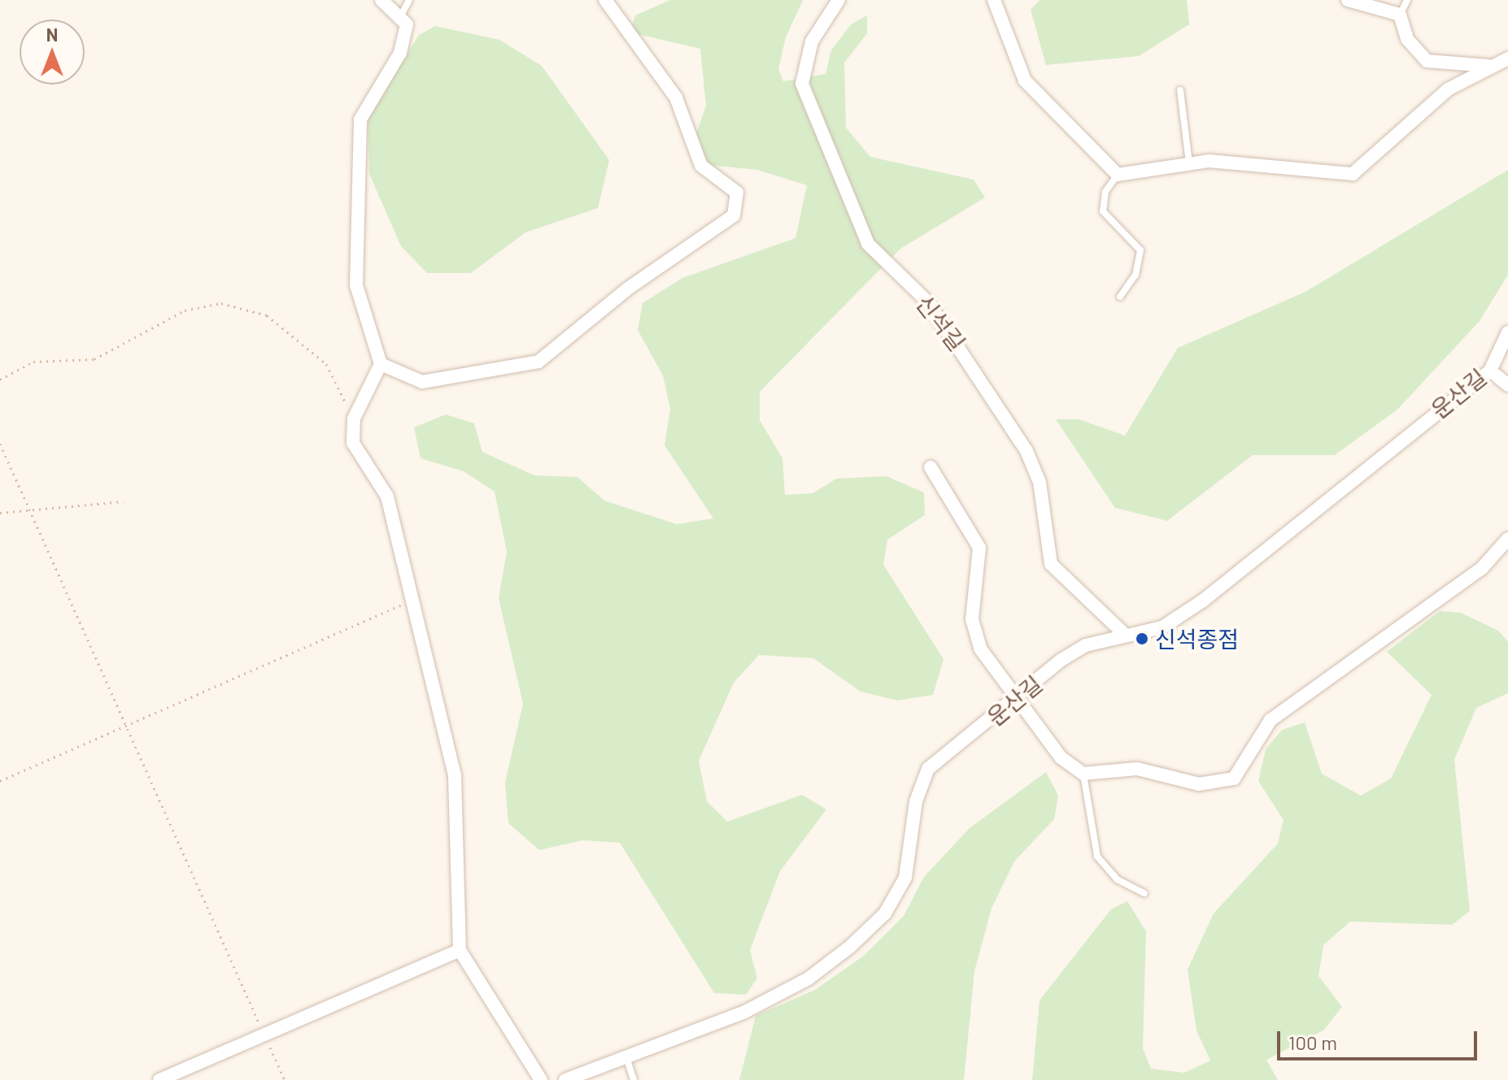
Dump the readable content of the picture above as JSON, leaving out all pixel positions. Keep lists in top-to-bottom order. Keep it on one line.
{"streets":{"street":["신석길","운산길"]},"crossings":[["신석길","운산길"]],"places":["신석종점"],"scale_bar":"100 m","north":"top"}
